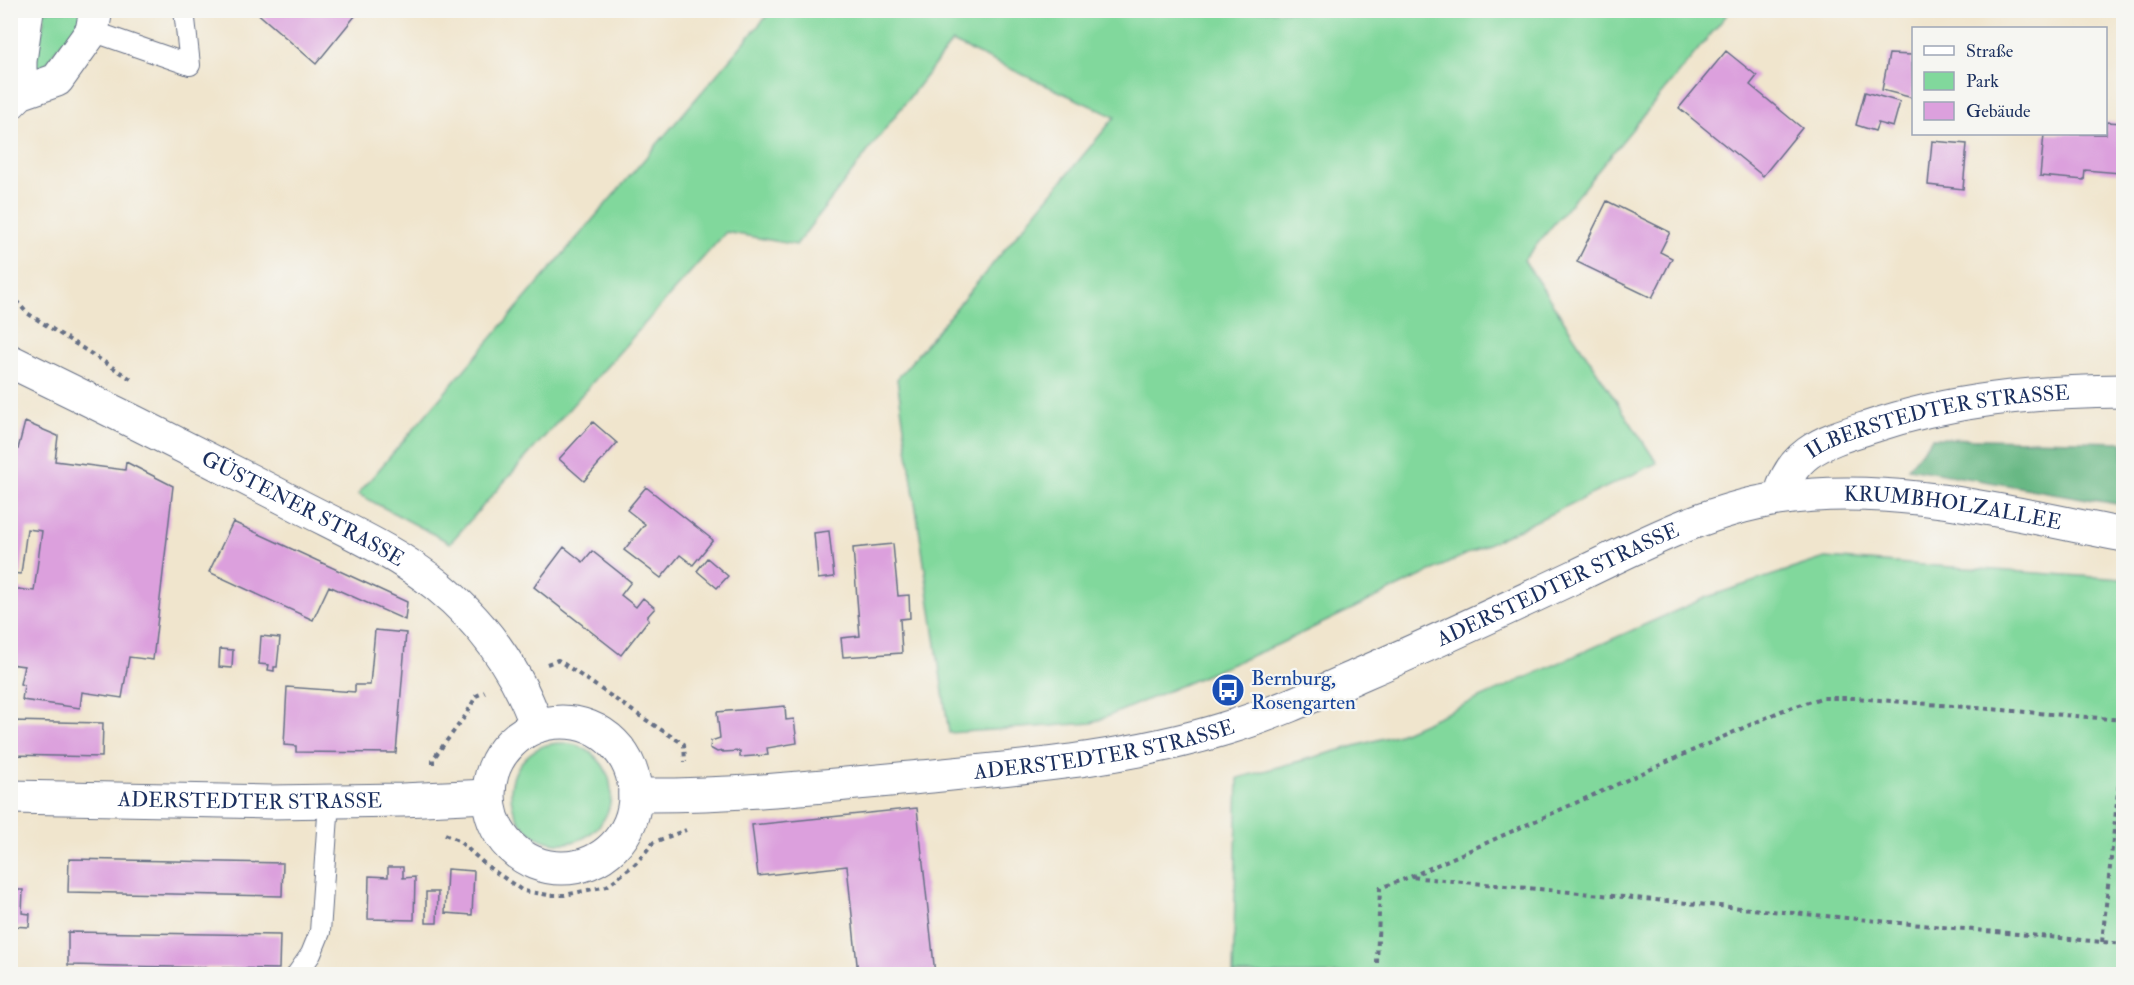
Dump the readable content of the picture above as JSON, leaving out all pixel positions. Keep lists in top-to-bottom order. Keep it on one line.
{"streets":{"street":["ILBERSTEDTER STRASSE","GÜSTENER STRASSE","KRUMBHOLZALLEE","ADERSTEDTER STRASSE"]},"crossings":[["ILBERSTEDTER STRASSE","KRUMBHOLZALLEE"],["ILBERSTEDTER STRASSE","ADERSTEDTER STRASSE"],["GÜSTENER STRASSE","ADERSTEDTER STRASSE"],["KRUMBHOLZALLEE","ADERSTEDTER STRASSE"]],"places":{"bus stop":["Bernburg, Rosengarten"]},"legend":["Straße","Park","Gebäude"]}
